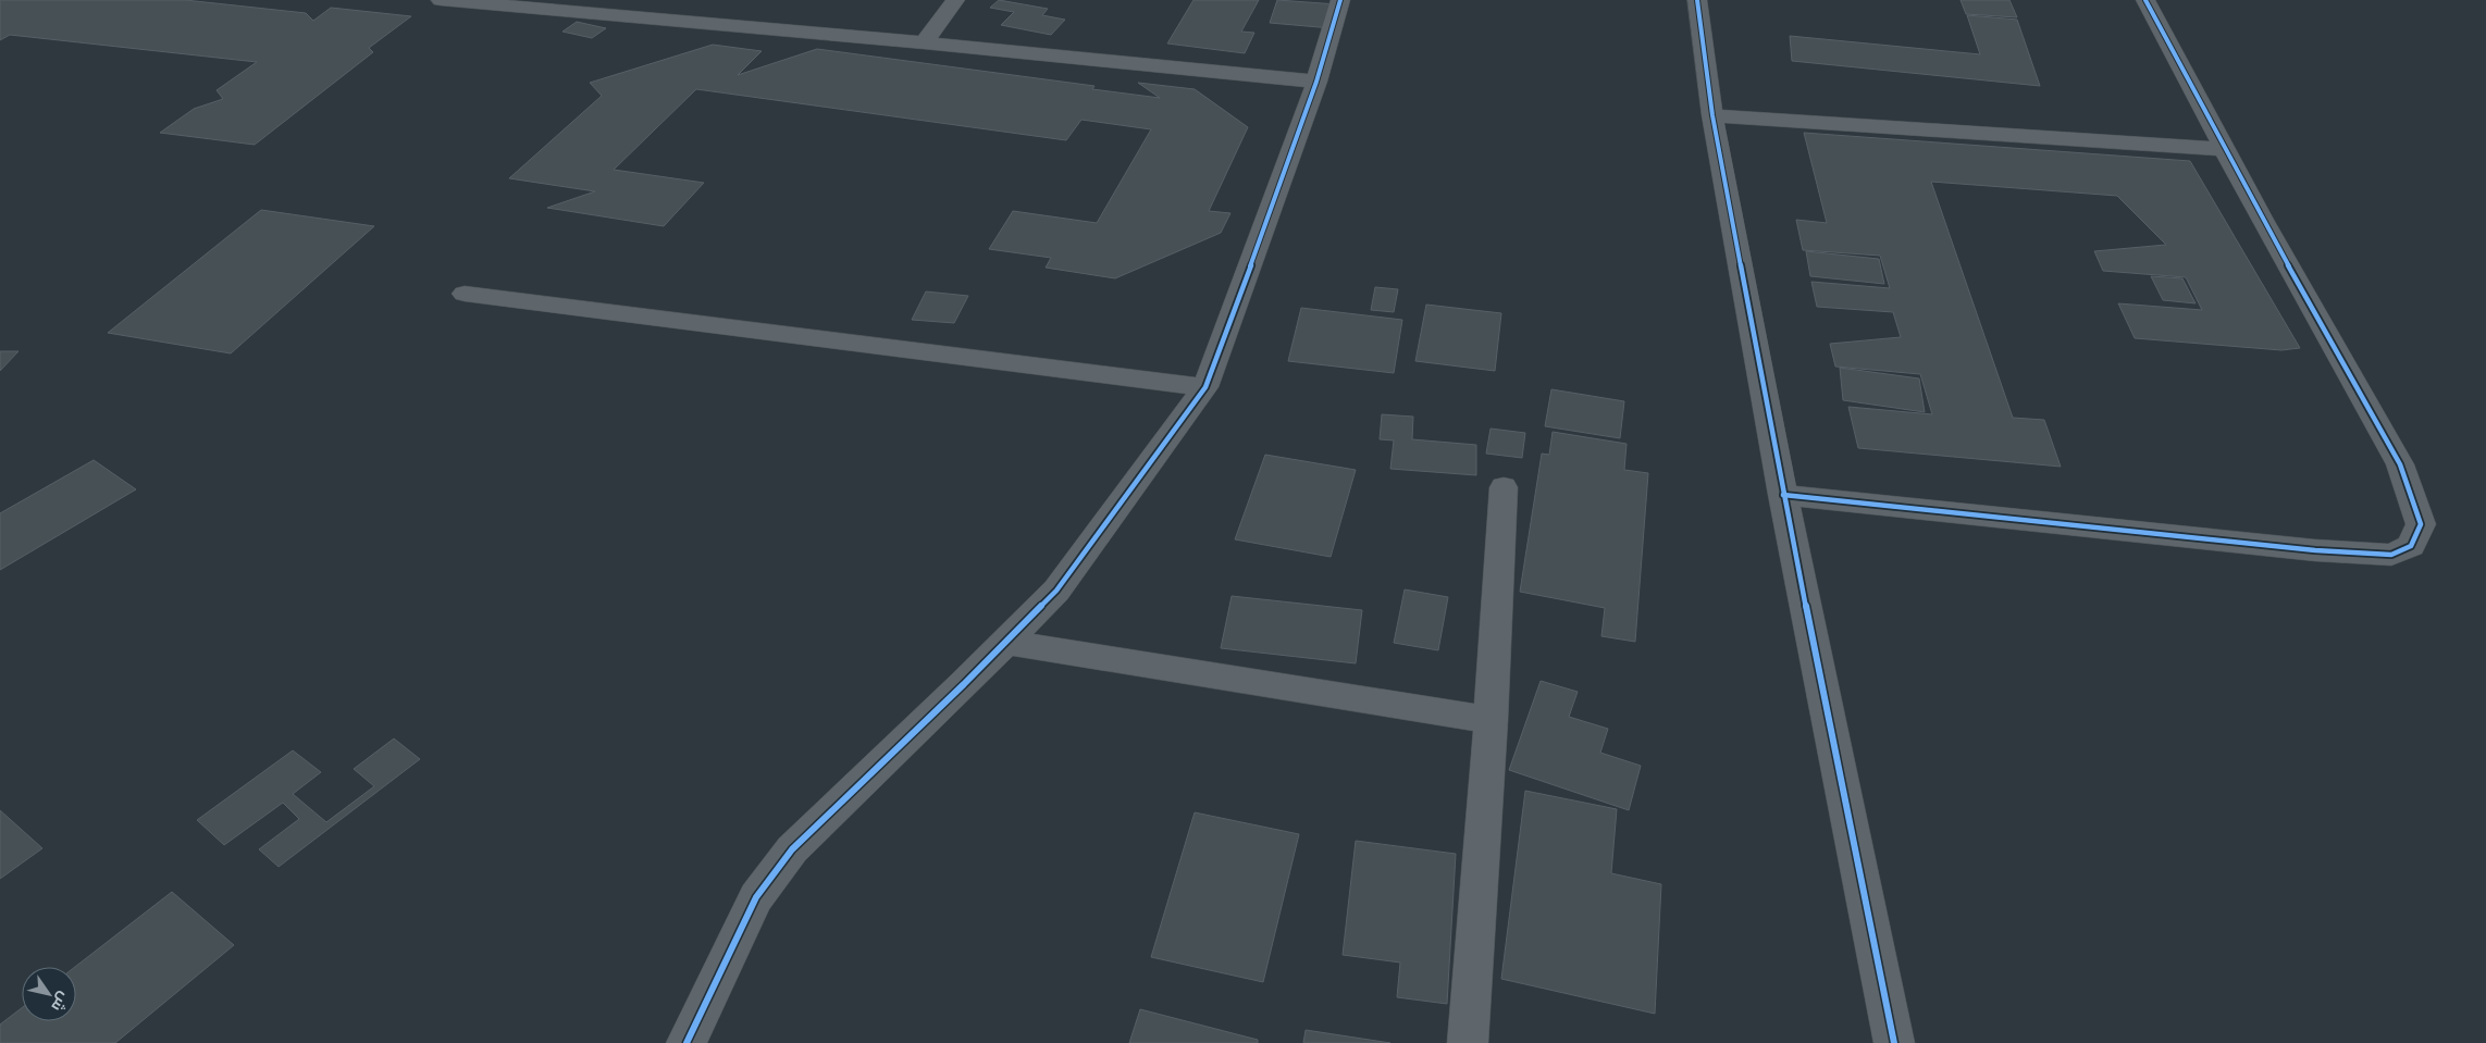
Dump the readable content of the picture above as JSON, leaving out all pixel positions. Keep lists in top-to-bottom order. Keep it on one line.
{"north":"bottom right"}
